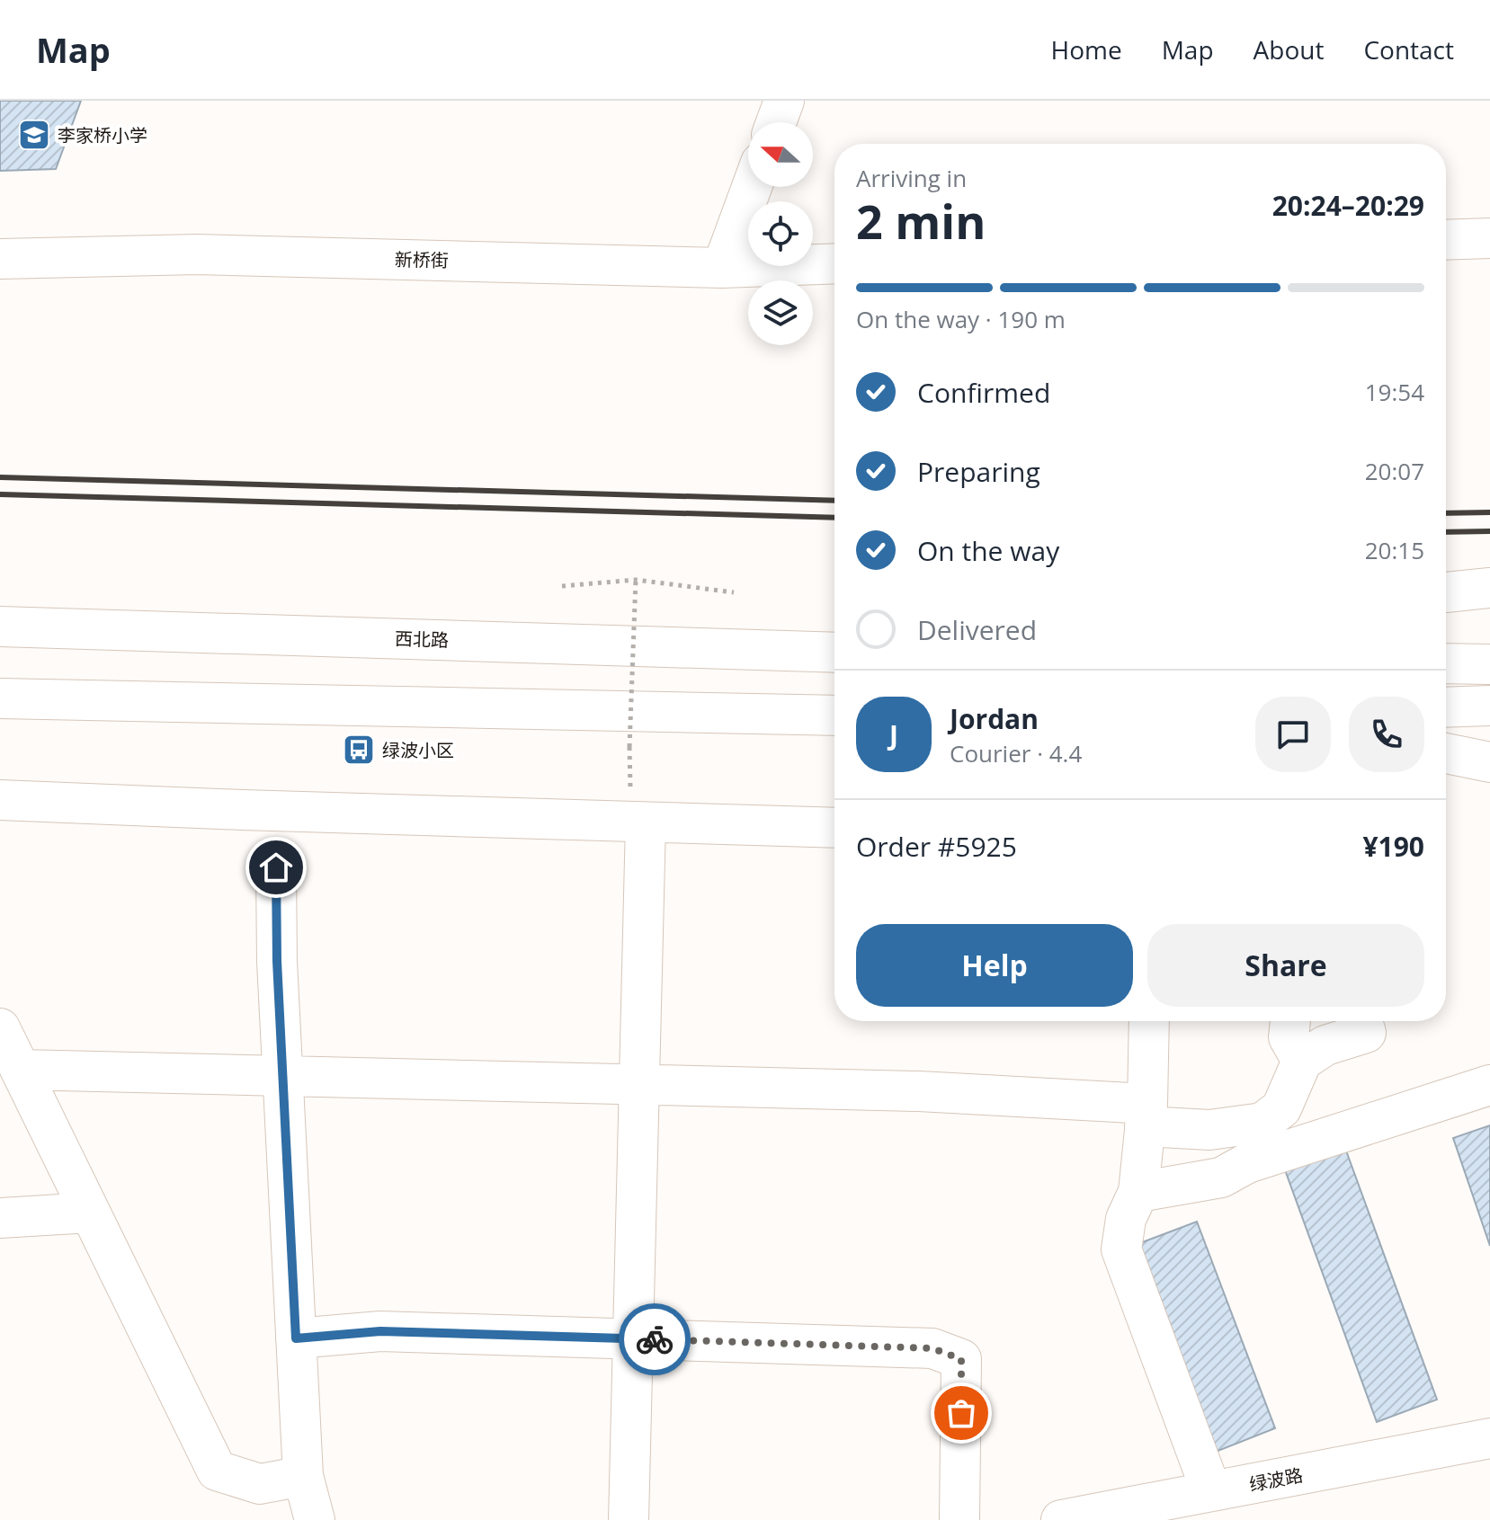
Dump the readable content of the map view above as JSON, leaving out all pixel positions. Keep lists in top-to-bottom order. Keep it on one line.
{"streets":{"main road":["新桥街","西北路","绿波路"]},"places":{"school or university":["李家桥小学"],"bus stop":["绿波小区"]},"north":"left","page":{"header":"Map","nav":["Home","Map","About","Contact"],"heading":["2 min","Arriving in","20:24–20:29"],"panel":["Jordan","Courier · 4.4","Order #5925","¥190"],"bar":"On the way · 190 m","list":[["Confirmed","19:54"],["Preparing","20:07"],["On the way","20:15"],"Delivered"],"round":"J","buttons":["Help","Share"]}}
